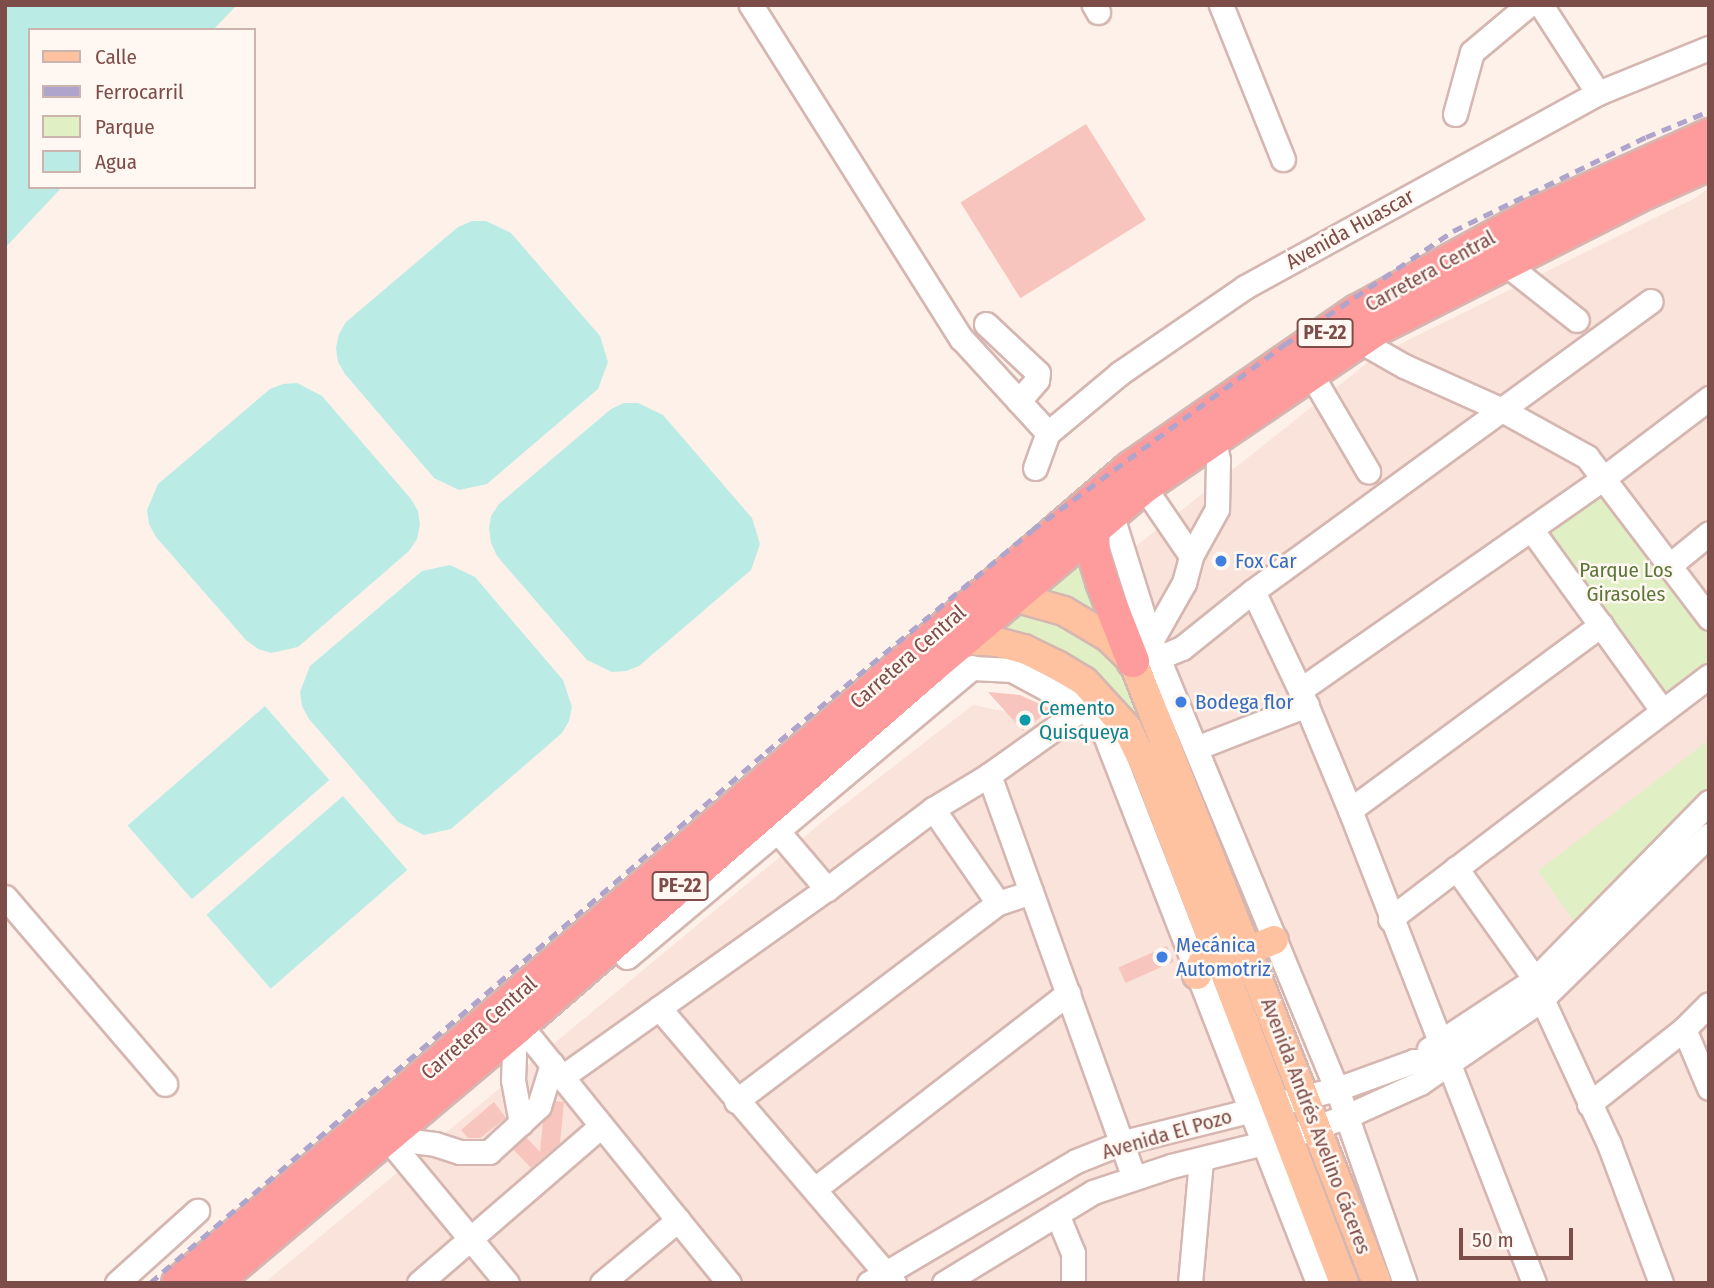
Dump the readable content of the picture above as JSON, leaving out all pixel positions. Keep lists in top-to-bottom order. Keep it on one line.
{"streets":{"highway":["Carretera Central","PE-22"],"main road":["Avenida Andrés Avelino Cáceres"],"street":["Avenida Huascar","Avenida El Pozo"]},"crossings":[["Carretera Central","Avenida Andrés Avelino Cáceres"],["Avenida Andrés Avelino Cáceres","Avenida El Pozo"]],"parks":["Parque Los Girasoles"],"places":["Fox Car","Bodega flor","Cemento Quisqueya","Mecánica Automotriz"],"legend":["Calle","Ferrocarril","Parque","Agua"],"scale_bar":"50 m"}
